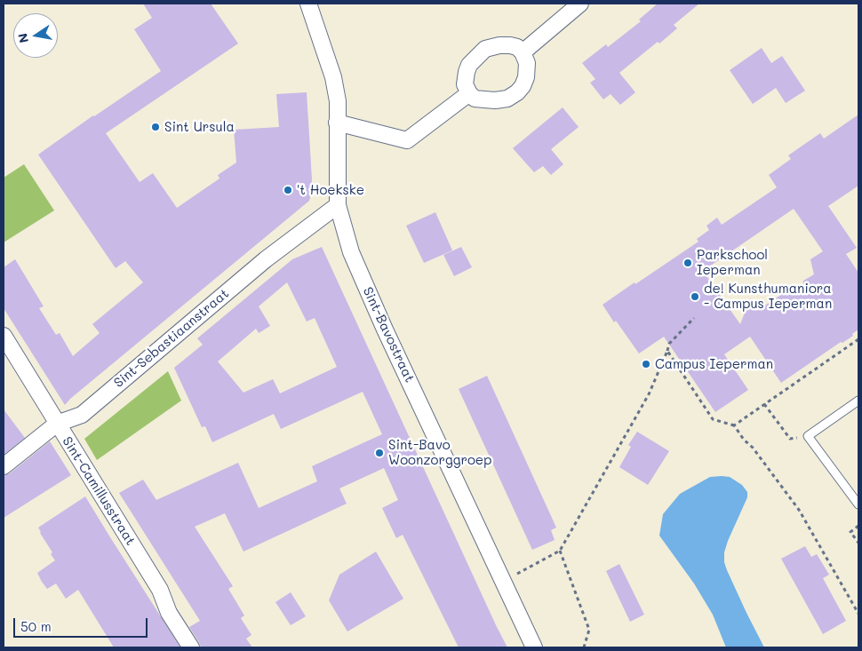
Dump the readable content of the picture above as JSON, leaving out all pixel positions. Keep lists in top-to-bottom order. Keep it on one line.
{"streets":{"street":["Sint-Bavostraat","Sint-Sebastiaanstraat","Sint-Camillusstraat"]},"crossings":[["Sint-Bavostraat","Sint-Sebastiaanstraat"],["Sint-Sebastiaanstraat","Sint-Camillusstraat"]],"places":["Sint Ursula","'t Hoekske","Parkschool Ieperman","de! Kunsthumaniora - Campus Ieperman","Campus Ieperman","Sint-Bavo Woonzorggroep"],"scale_bar":"50 m","north":"left"}
